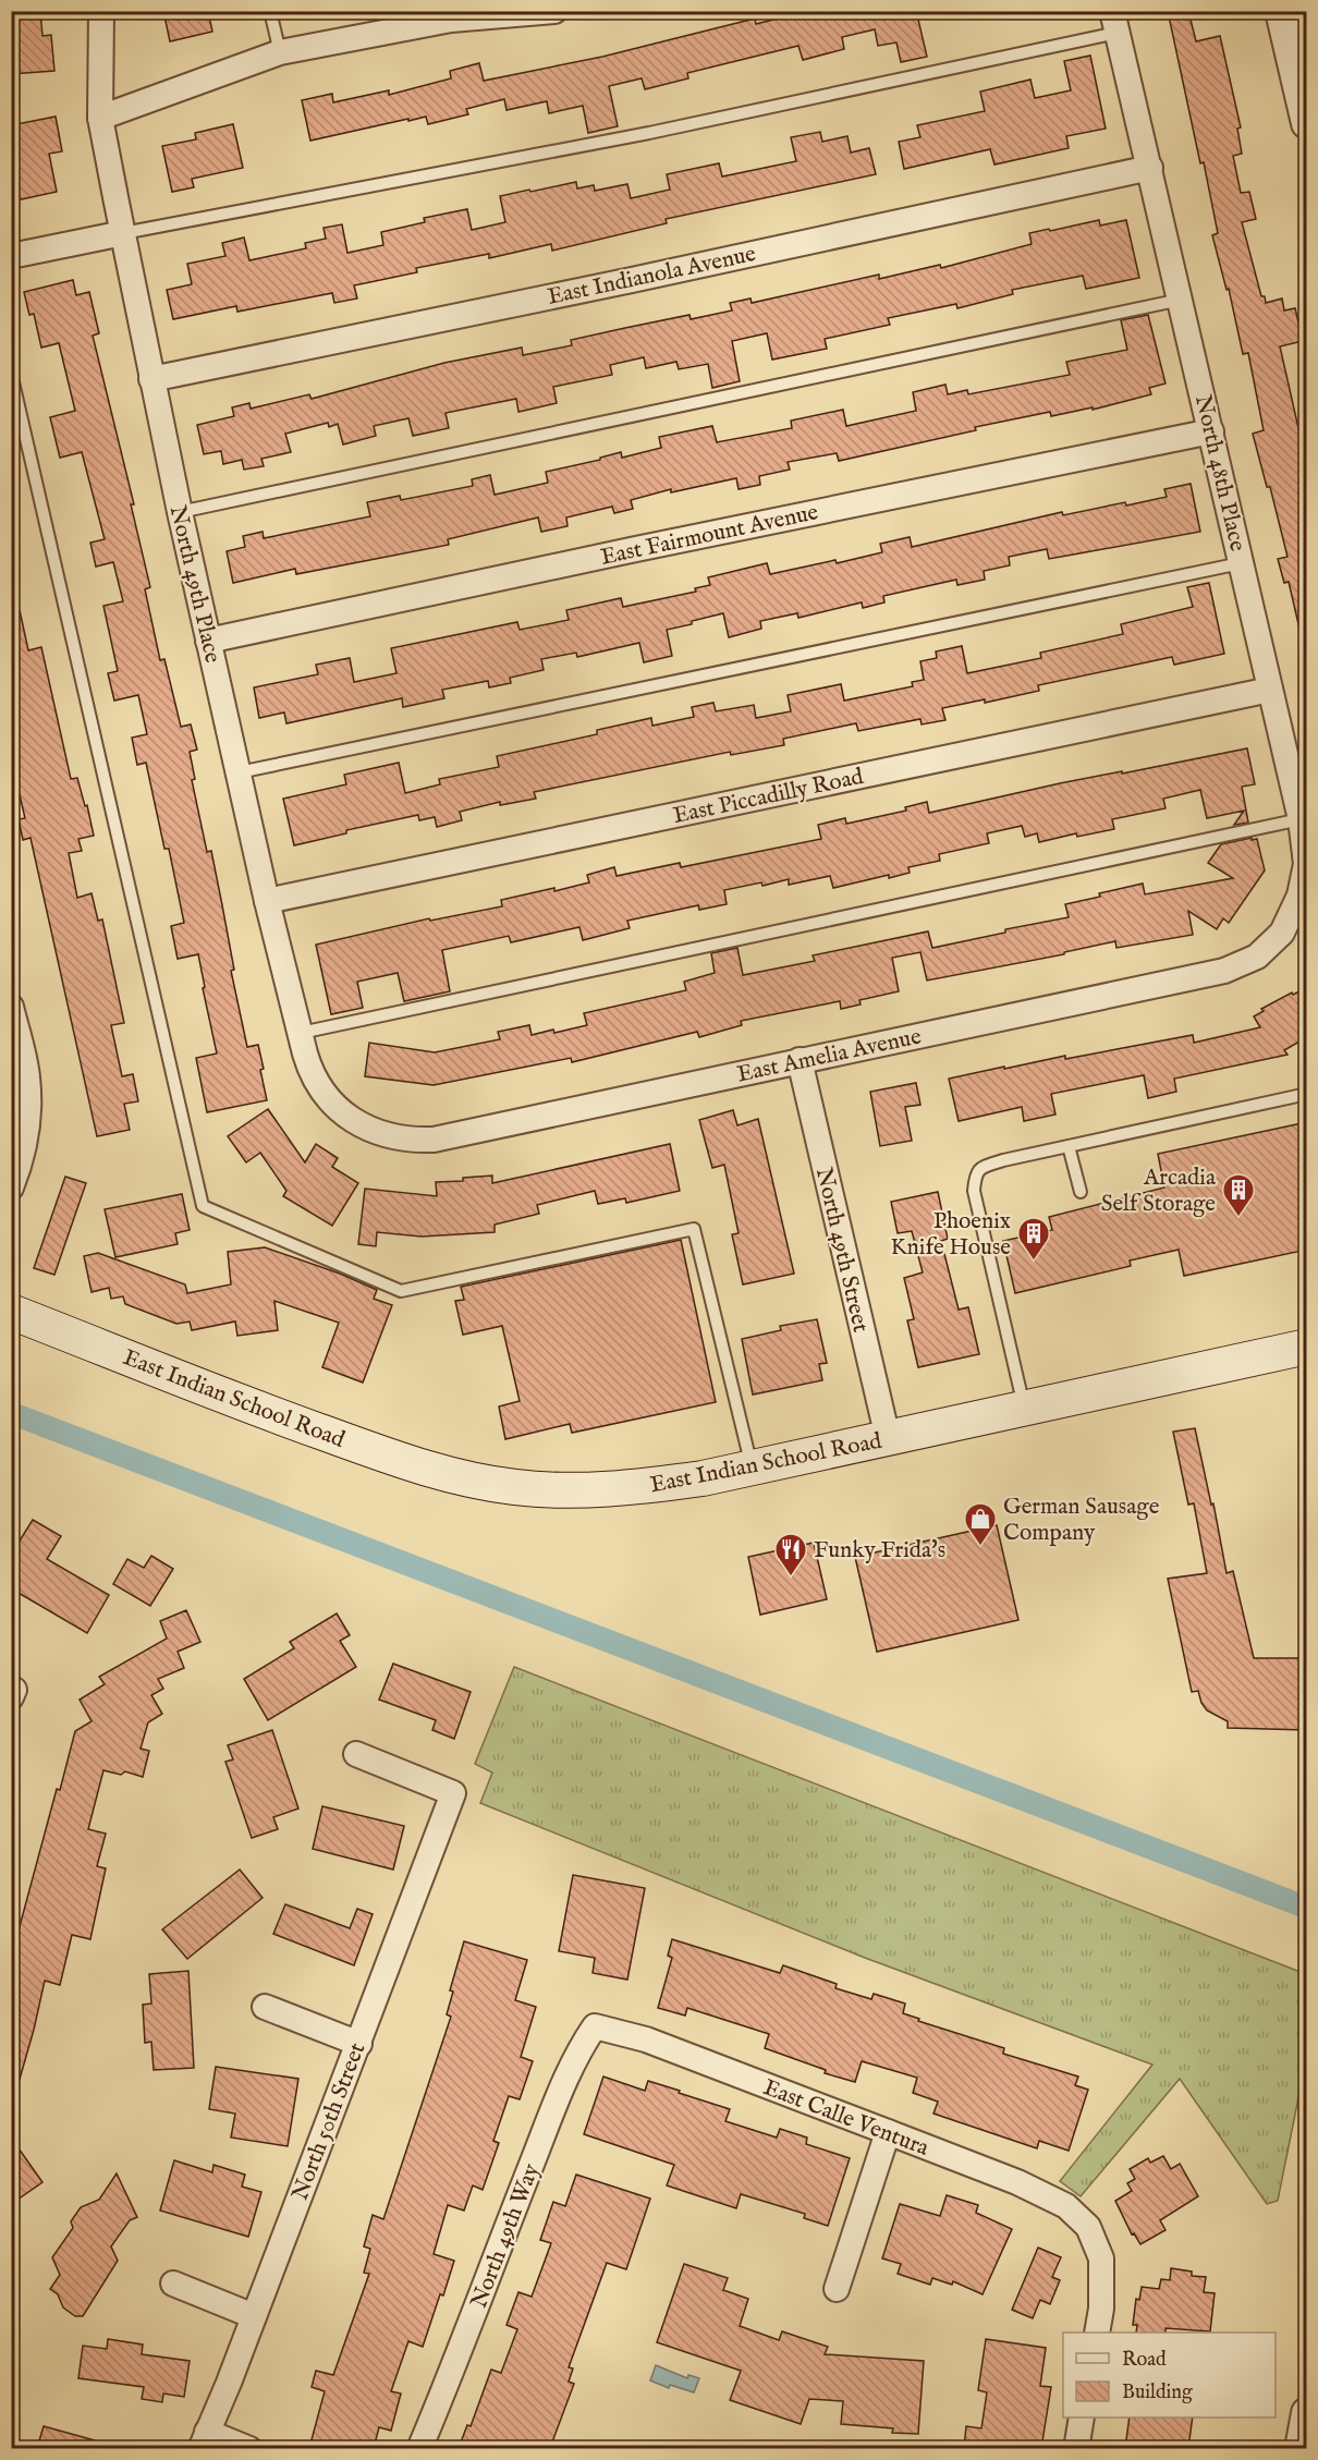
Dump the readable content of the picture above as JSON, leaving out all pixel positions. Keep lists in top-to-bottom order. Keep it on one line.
{"streets":{"main road":["East Indian School Road"],"street":["East Indianola Avenue","North 48th Place","East Fairmount Avenue","North 49th Place","East Piccadilly Road","East Amelia Avenue","North 49th Street","East Calle Ventura","North 50th Street","North 49th Way"]},"crossings":[["East Indianola Avenue","North 48th Place"],["East Indianola Avenue","North 49th Place"],["North 48th Place","East Fairmount Avenue"],["North 48th Place","East Piccadilly Road"],["North 48th Place","East Amelia Avenue"],["East Fairmount Avenue","North 49th Place"],["North 49th Place","East Piccadilly Road"],["North 49th Place","East Amelia Avenue"],["East Amelia Avenue","North 49th Street"],["North 49th Street","East Indian School Road"],["East Calle Ventura","North 49th Way"]],"places":{"building":["Arcadia Self Storage","Phoenix Knife House"],"shop":["German Sausage Company"],"restaurant":["Funky Frida's"]},"legend":["Road","Building"]}
